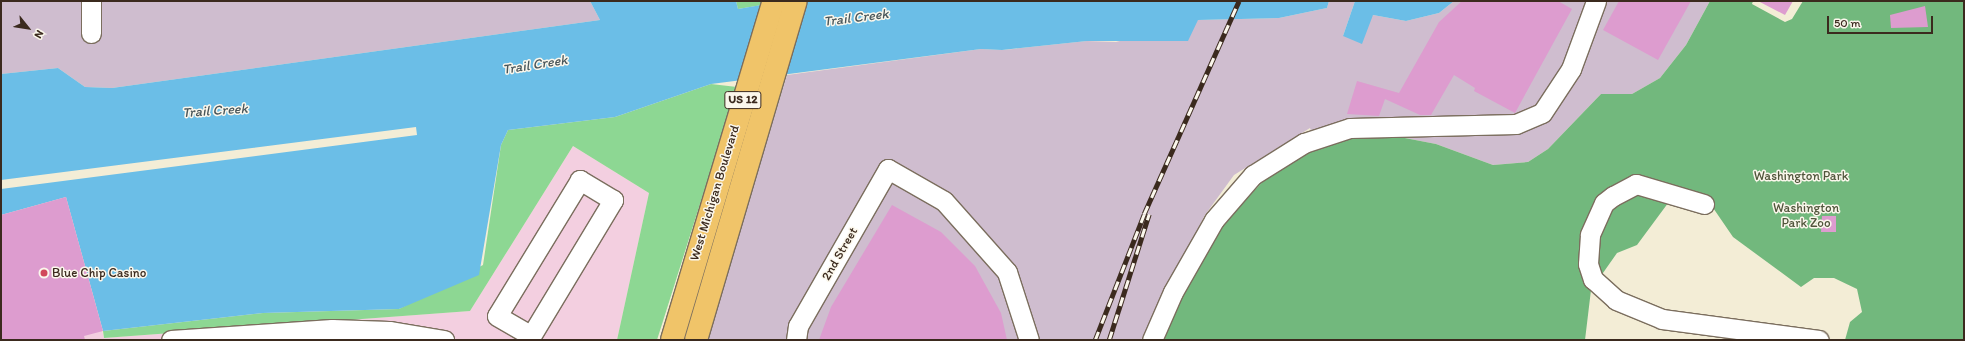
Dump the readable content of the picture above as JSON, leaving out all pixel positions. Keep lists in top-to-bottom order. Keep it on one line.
{"streets":{"main road":["US 12","West Michigan Boulevard"],"street":["2nd Street"]},"water":["Trail Creek"],"parks":["Washington Park","Washington Park Zoo"],"places":["Blue Chip Casino"],"scale_bar":"50 m","north":"bottom right"}
